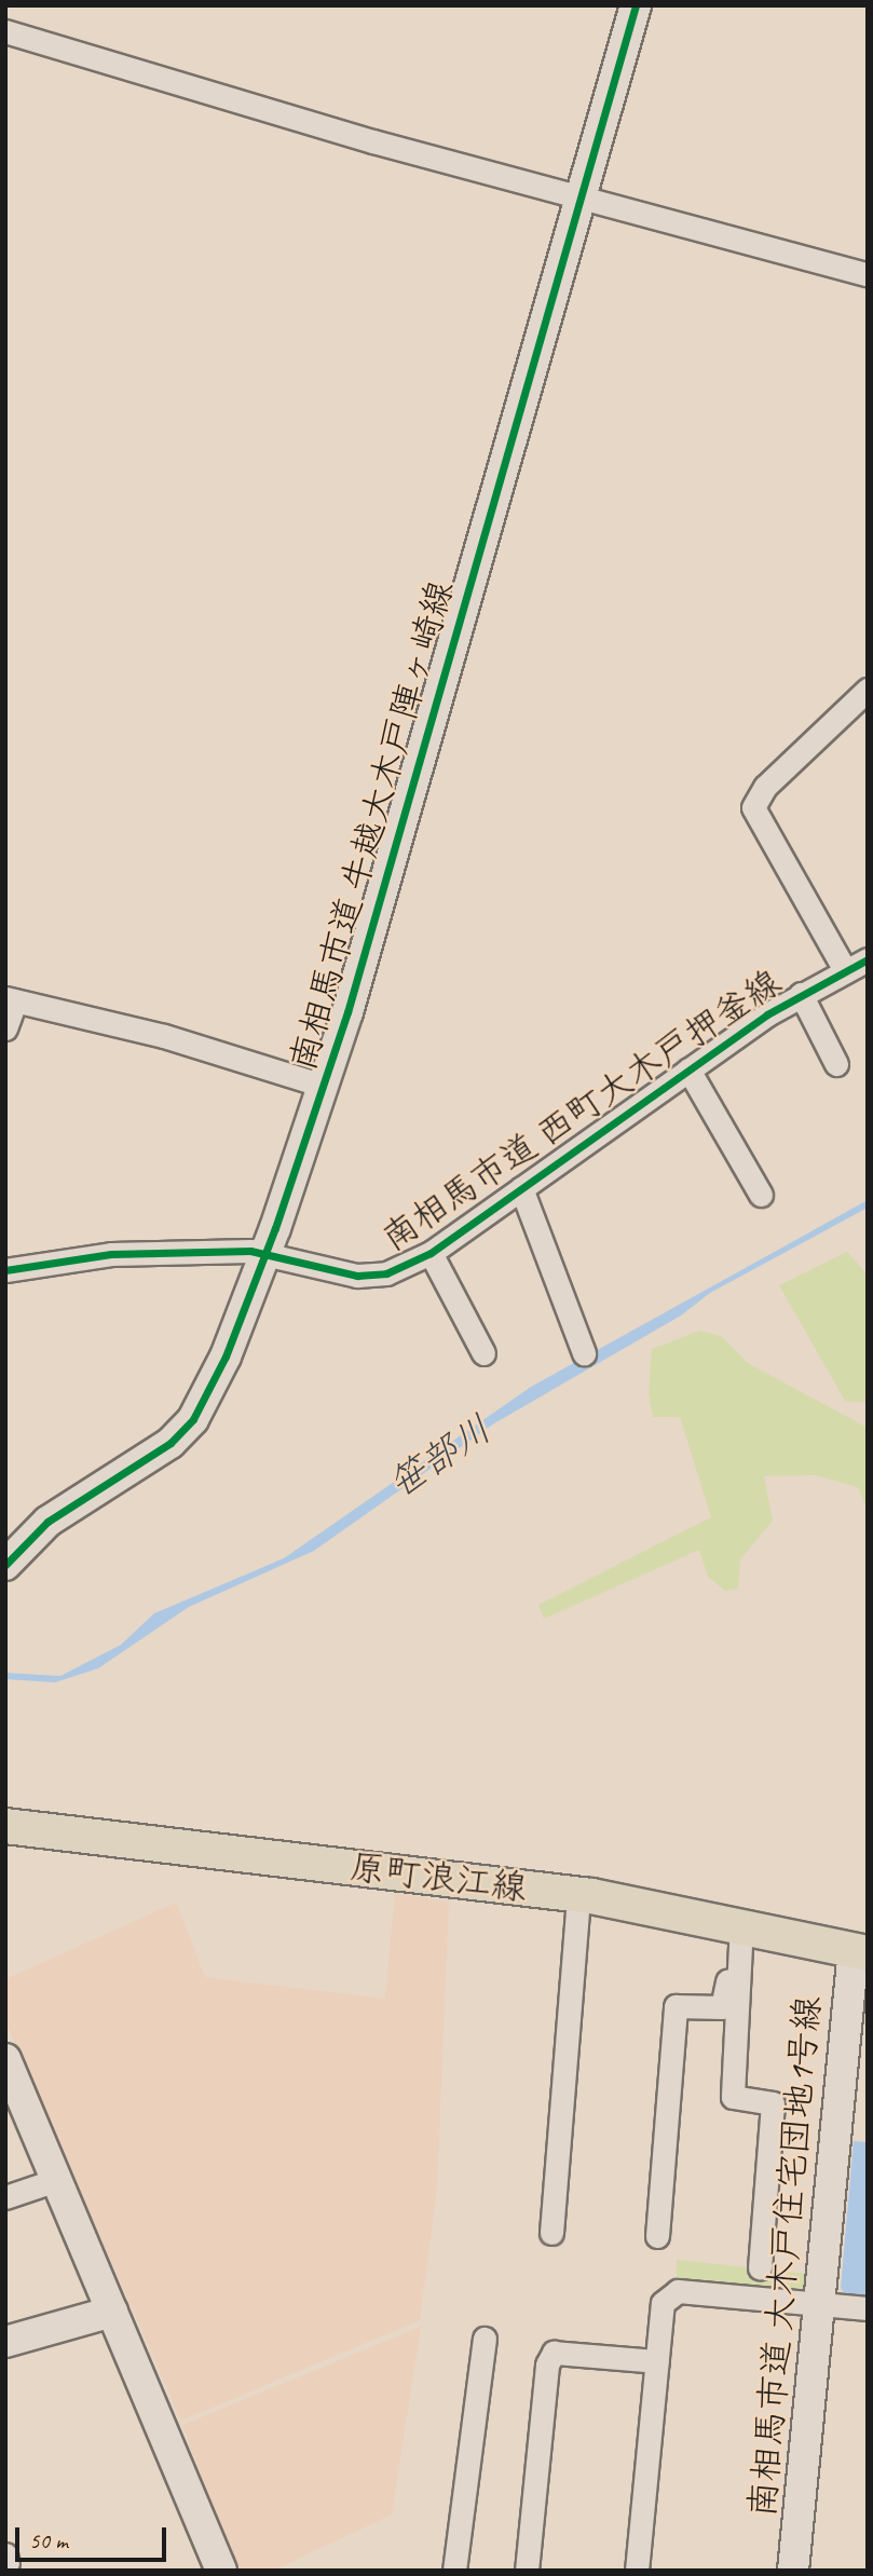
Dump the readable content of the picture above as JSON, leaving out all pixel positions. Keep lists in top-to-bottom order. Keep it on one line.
{"streets":{"main road":["原町浪江線"],"street":["南相馬市道 牛越大木戸陣ヶ崎線","南相馬市道 西町大木戸押釜線","南相馬市道 大木戸住宅団地1号線"]},"crossings":[["南相馬市道 牛越大木戸陣ヶ崎線","南相馬市道 西町大木戸押釜線"],["原町浪江線","南相馬市道 大木戸住宅団地1号線"]],"water":["笹部川"],"scale_bar":"50 m"}
